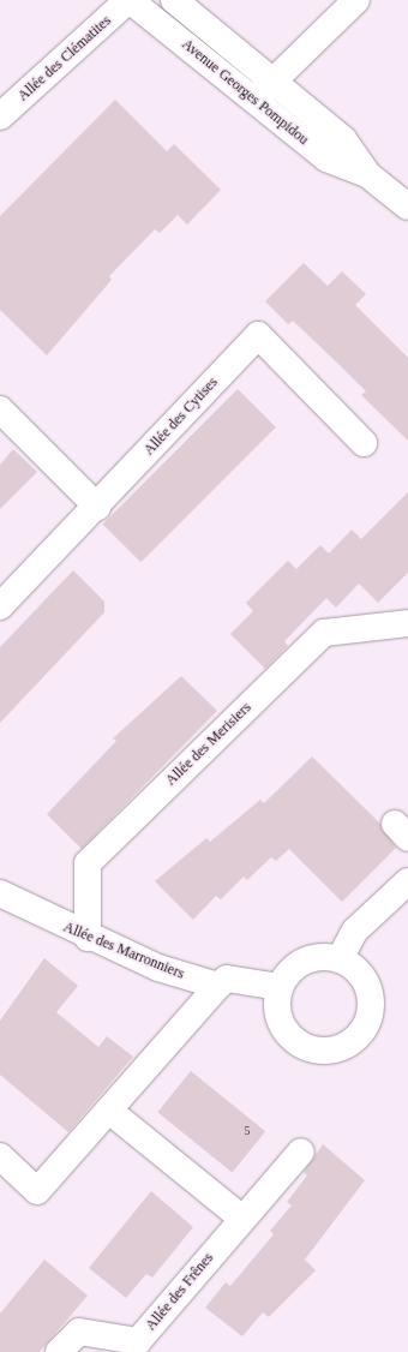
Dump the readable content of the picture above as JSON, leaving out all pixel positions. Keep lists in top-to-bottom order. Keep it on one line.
{"streets":{"street":["Allée des Clématites","Avenue Georges Pompidou","Allée des Cytises","Allée des Merisiers","Allée des Marronniers","Allée des Frênes"]},"crossings":[["Allée des Clématites","Avenue Georges Pompidou"],["Allée des Merisiers","Allée des Marronniers"]],"house_numbers":["5"]}
